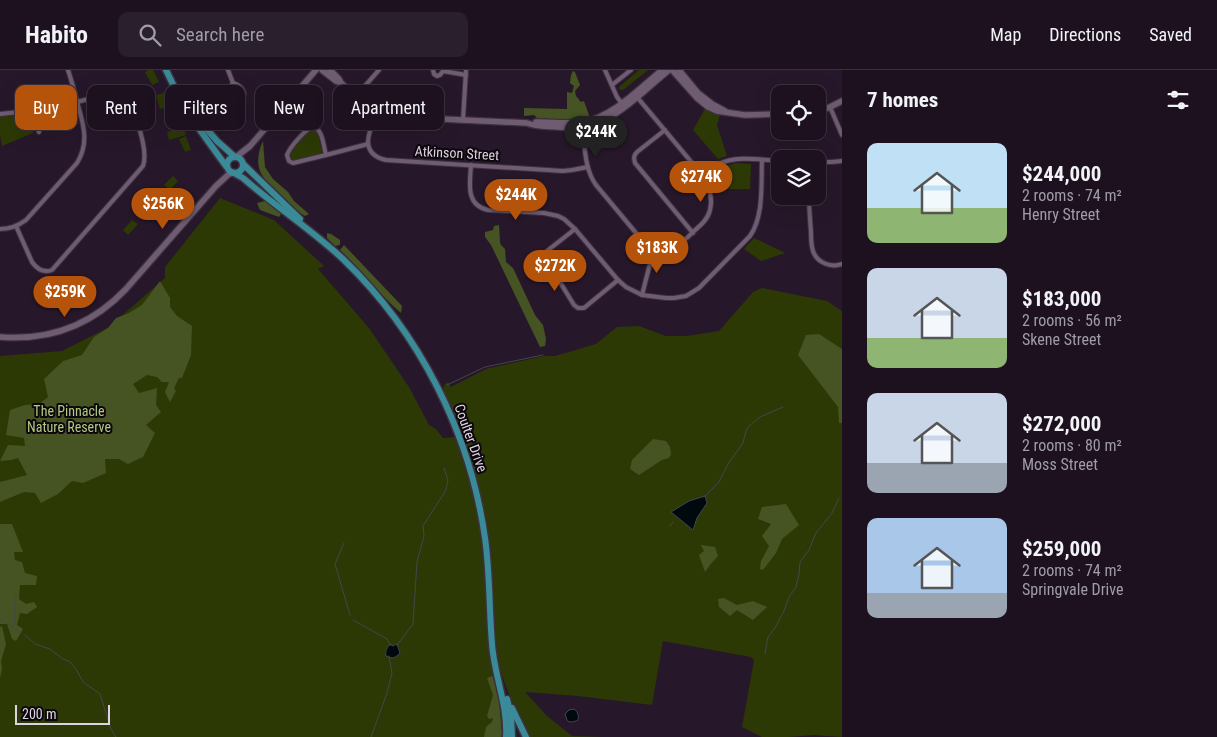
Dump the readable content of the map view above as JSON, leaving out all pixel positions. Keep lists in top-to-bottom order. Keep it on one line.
{"streets":{"main road":["Coulter Drive"],"street":["Atkinson Street"]},"parks":["The Pinnacle Nature Reserve"],"scale_bar":"200 m","page":{"header":"Habito","search":"Search here","nav":["Map","Directions","Saved"],"heading":"7 homes","chip":["Buy","Rent","Filters","New","Apartment"],"price":["$244K","$274K","$244K","$256K","$183K","$272K","$259K"],"list":[{"name":"$244,000","note":"2 rooms · 74 m² · Henry Street"},{"name":"$183,000","note":"2 rooms · 56 m² · Skene Street"},{"name":"$272,000","note":"2 rooms · 80 m² · Moss Street"},{"name":"$259,000","note":"2 rooms · 74 m² · Springvale Drive"}],"scale":"200 m"}}
